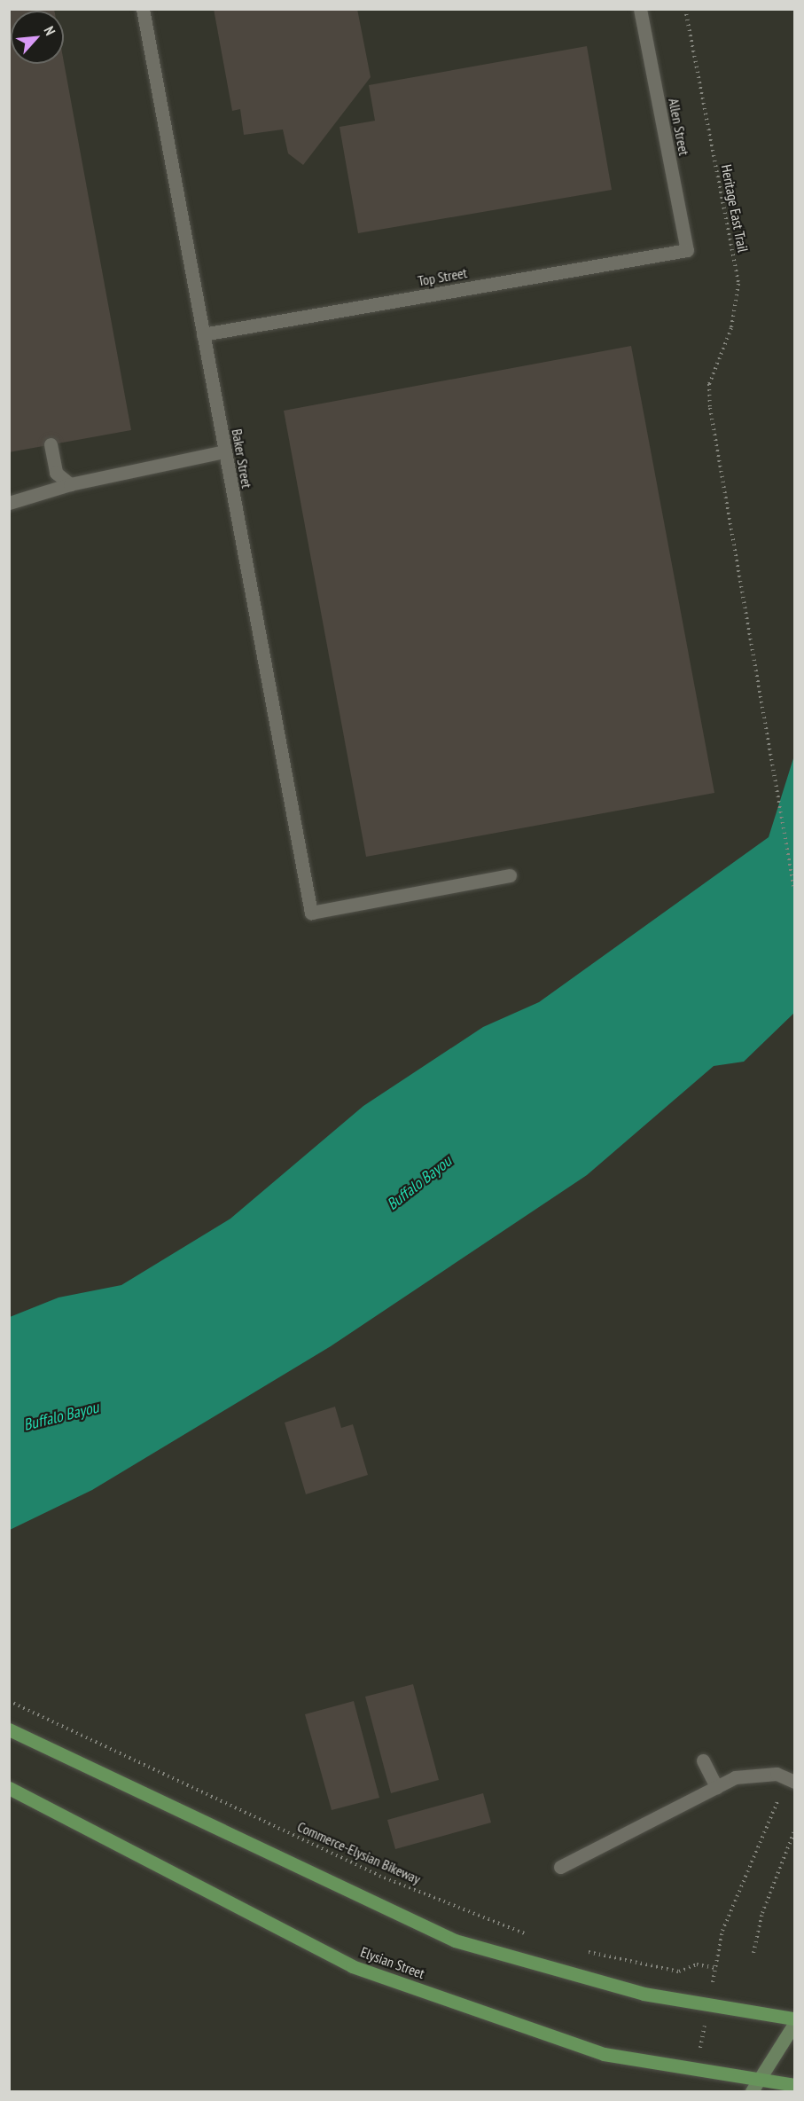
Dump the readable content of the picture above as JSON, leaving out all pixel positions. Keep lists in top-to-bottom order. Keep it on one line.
{"streets":{"main road":["Elysian Street"],"street":["Allen Street","Top Street","Baker Street"],"path":["Heritage East Trail","Commerce-Elysian Bikeway"]},"crossings":[["Allen Street","Top Street"],["Top Street","Baker Street"]],"water":["Buffalo Bayou"],"north":"top right"}
